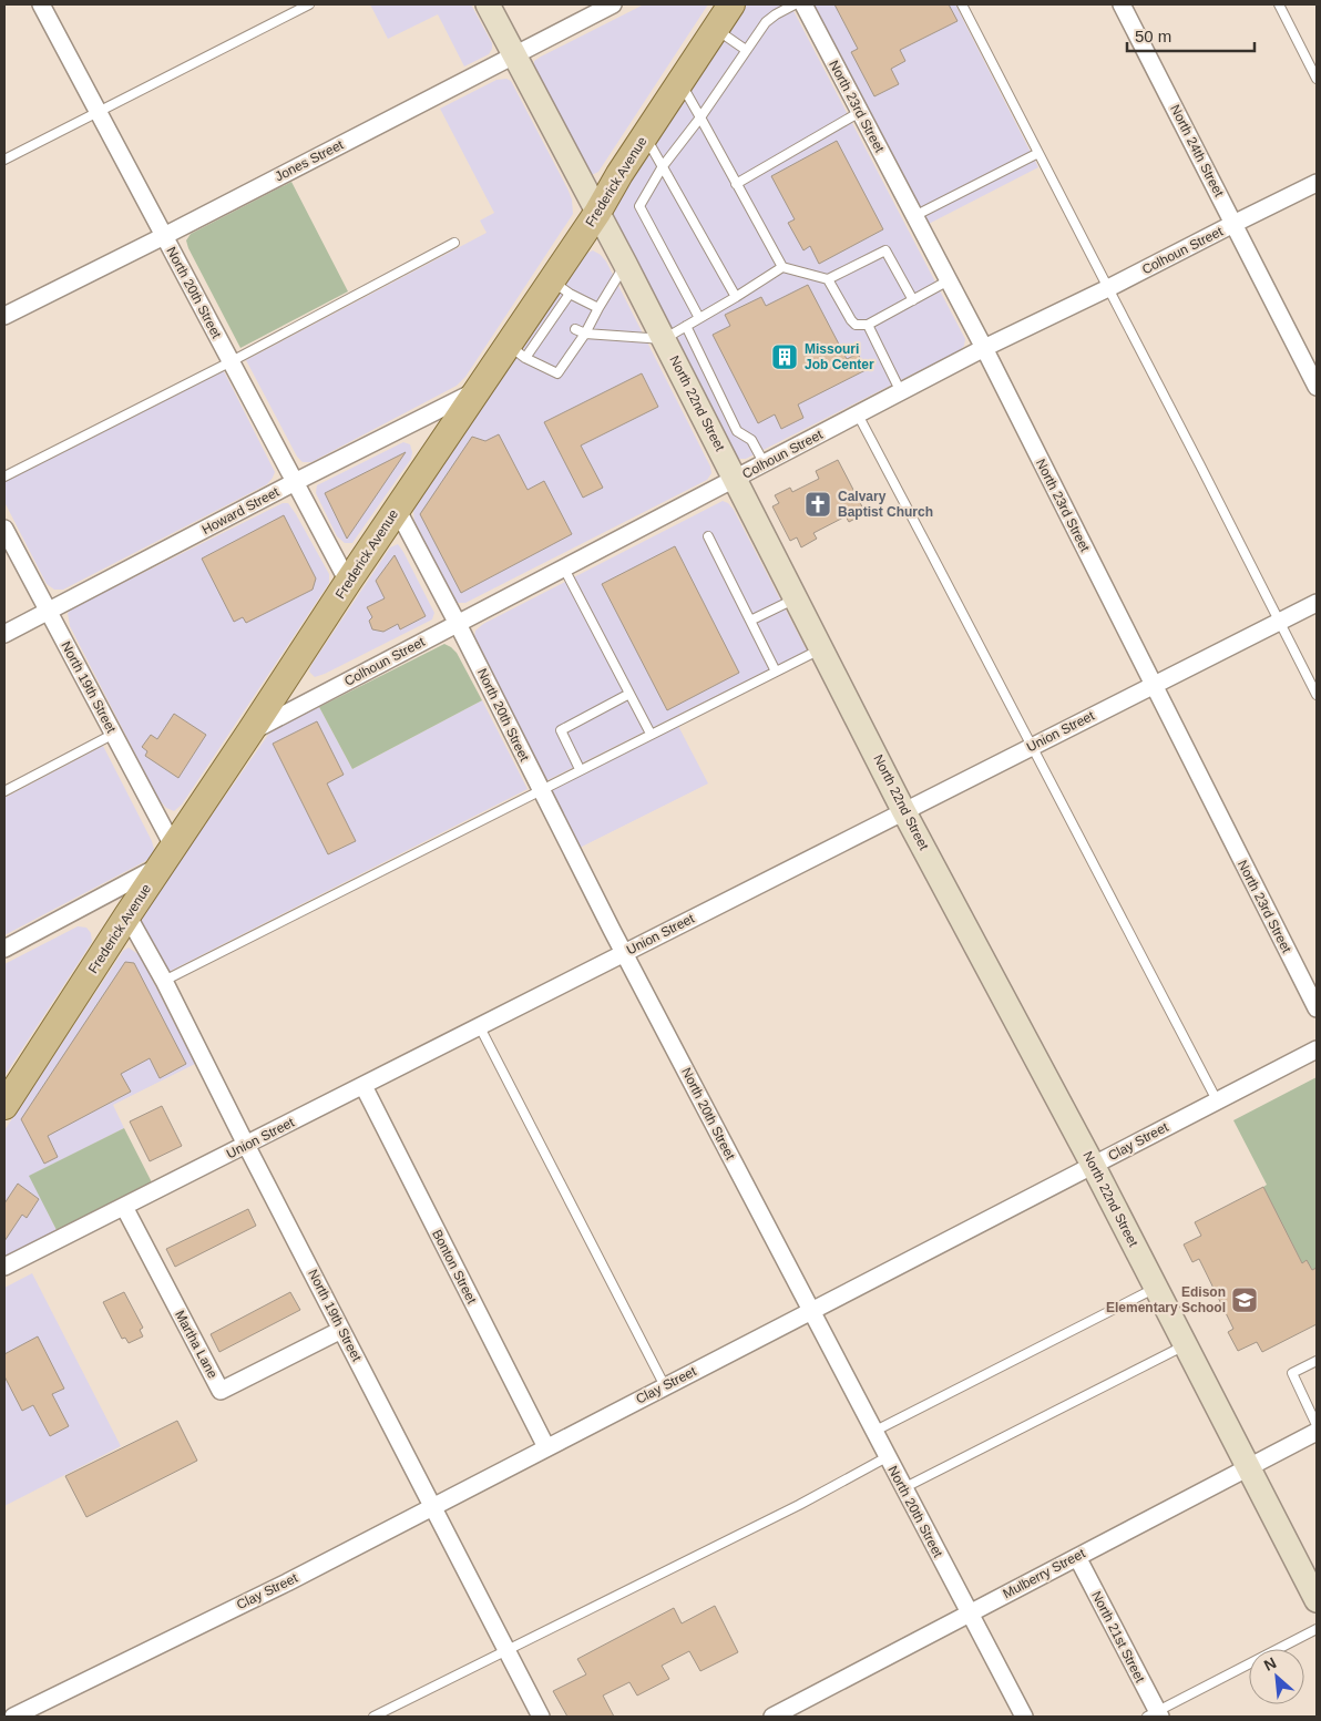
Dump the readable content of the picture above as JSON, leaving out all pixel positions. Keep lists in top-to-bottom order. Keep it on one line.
{"streets":{"main road":["Frederick Avenue","North 22nd Street"],"street":["North 23rd Street","North 24th Street","Jones Street","Colhoun Street","North 20th Street","Howard Street","North 19th Street","Union Street","Clay Street","Bonton Street","Martha Lane","Mulberry Street","North 21st Street"]},"crossings":[["North 23rd Street","Colhoun Street"],["North 23rd Street","Union Street"],["North 24th Street","Colhoun Street"],["Jones Street","North 20th Street"],["Jones Street","North 22nd Street"],["Frederick Avenue","Colhoun Street"],["Frederick Avenue","North 20th Street"],["Frederick Avenue","North 22nd Street"],["Frederick Avenue","Howard Street"],["Frederick Avenue","North 19th Street"],["Colhoun Street","North 20th Street"],["Colhoun Street","North 22nd Street"],["North 20th Street","Howard Street"],["North 20th Street","Union Street"],["North 20th Street","Clay Street"],["North 20th Street","Mulberry Street"],["North 22nd Street","Union Street"],["North 22nd Street","Clay Street"],["North 22nd Street","Mulberry Street"],["Howard Street","North 19th Street"],["North 19th Street","Union Street"],["North 19th Street","Clay Street"],["North 19th Street","Martha Lane"],["Union Street","Bonton Street"],["Union Street","Martha Lane"],["Clay Street","Bonton Street"],["Mulberry Street","North 21st Street"]],"places":{"building":["Missouri Job Center"],"church":["Calvary Baptist Church"],"school or university":["Edison Elementary School"]},"scale_bar":"50 m","north":"top left"}
